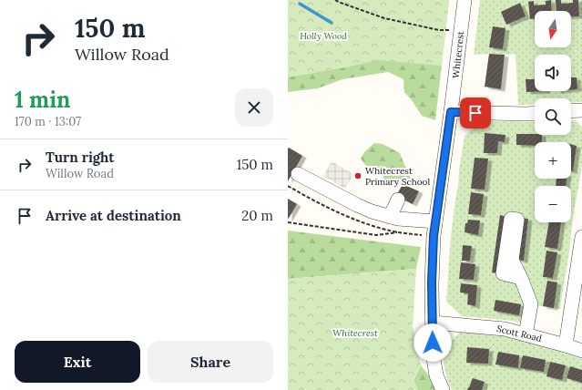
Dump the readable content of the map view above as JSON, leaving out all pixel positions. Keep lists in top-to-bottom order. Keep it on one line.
{"streets":{"street":["Whitecrest","Scott Road"]},"crossings":[["Whitecrest","Scott Road"]],"parks":["Holly Wood","Whitecrest"],"places":["Whitecrest Primary School"],"north":"bottom","page":{"turn":["150 m","Willow Road"],"map_buttons":["+","−"],"heading":["1 min","170 m · 13:07"],"list":[{"name":"Turn right","note":"Willow Road","value":"150 m"},{"name":"Arrive at destination","value":"20 m"}],"buttons":["Exit","Share"]}}
